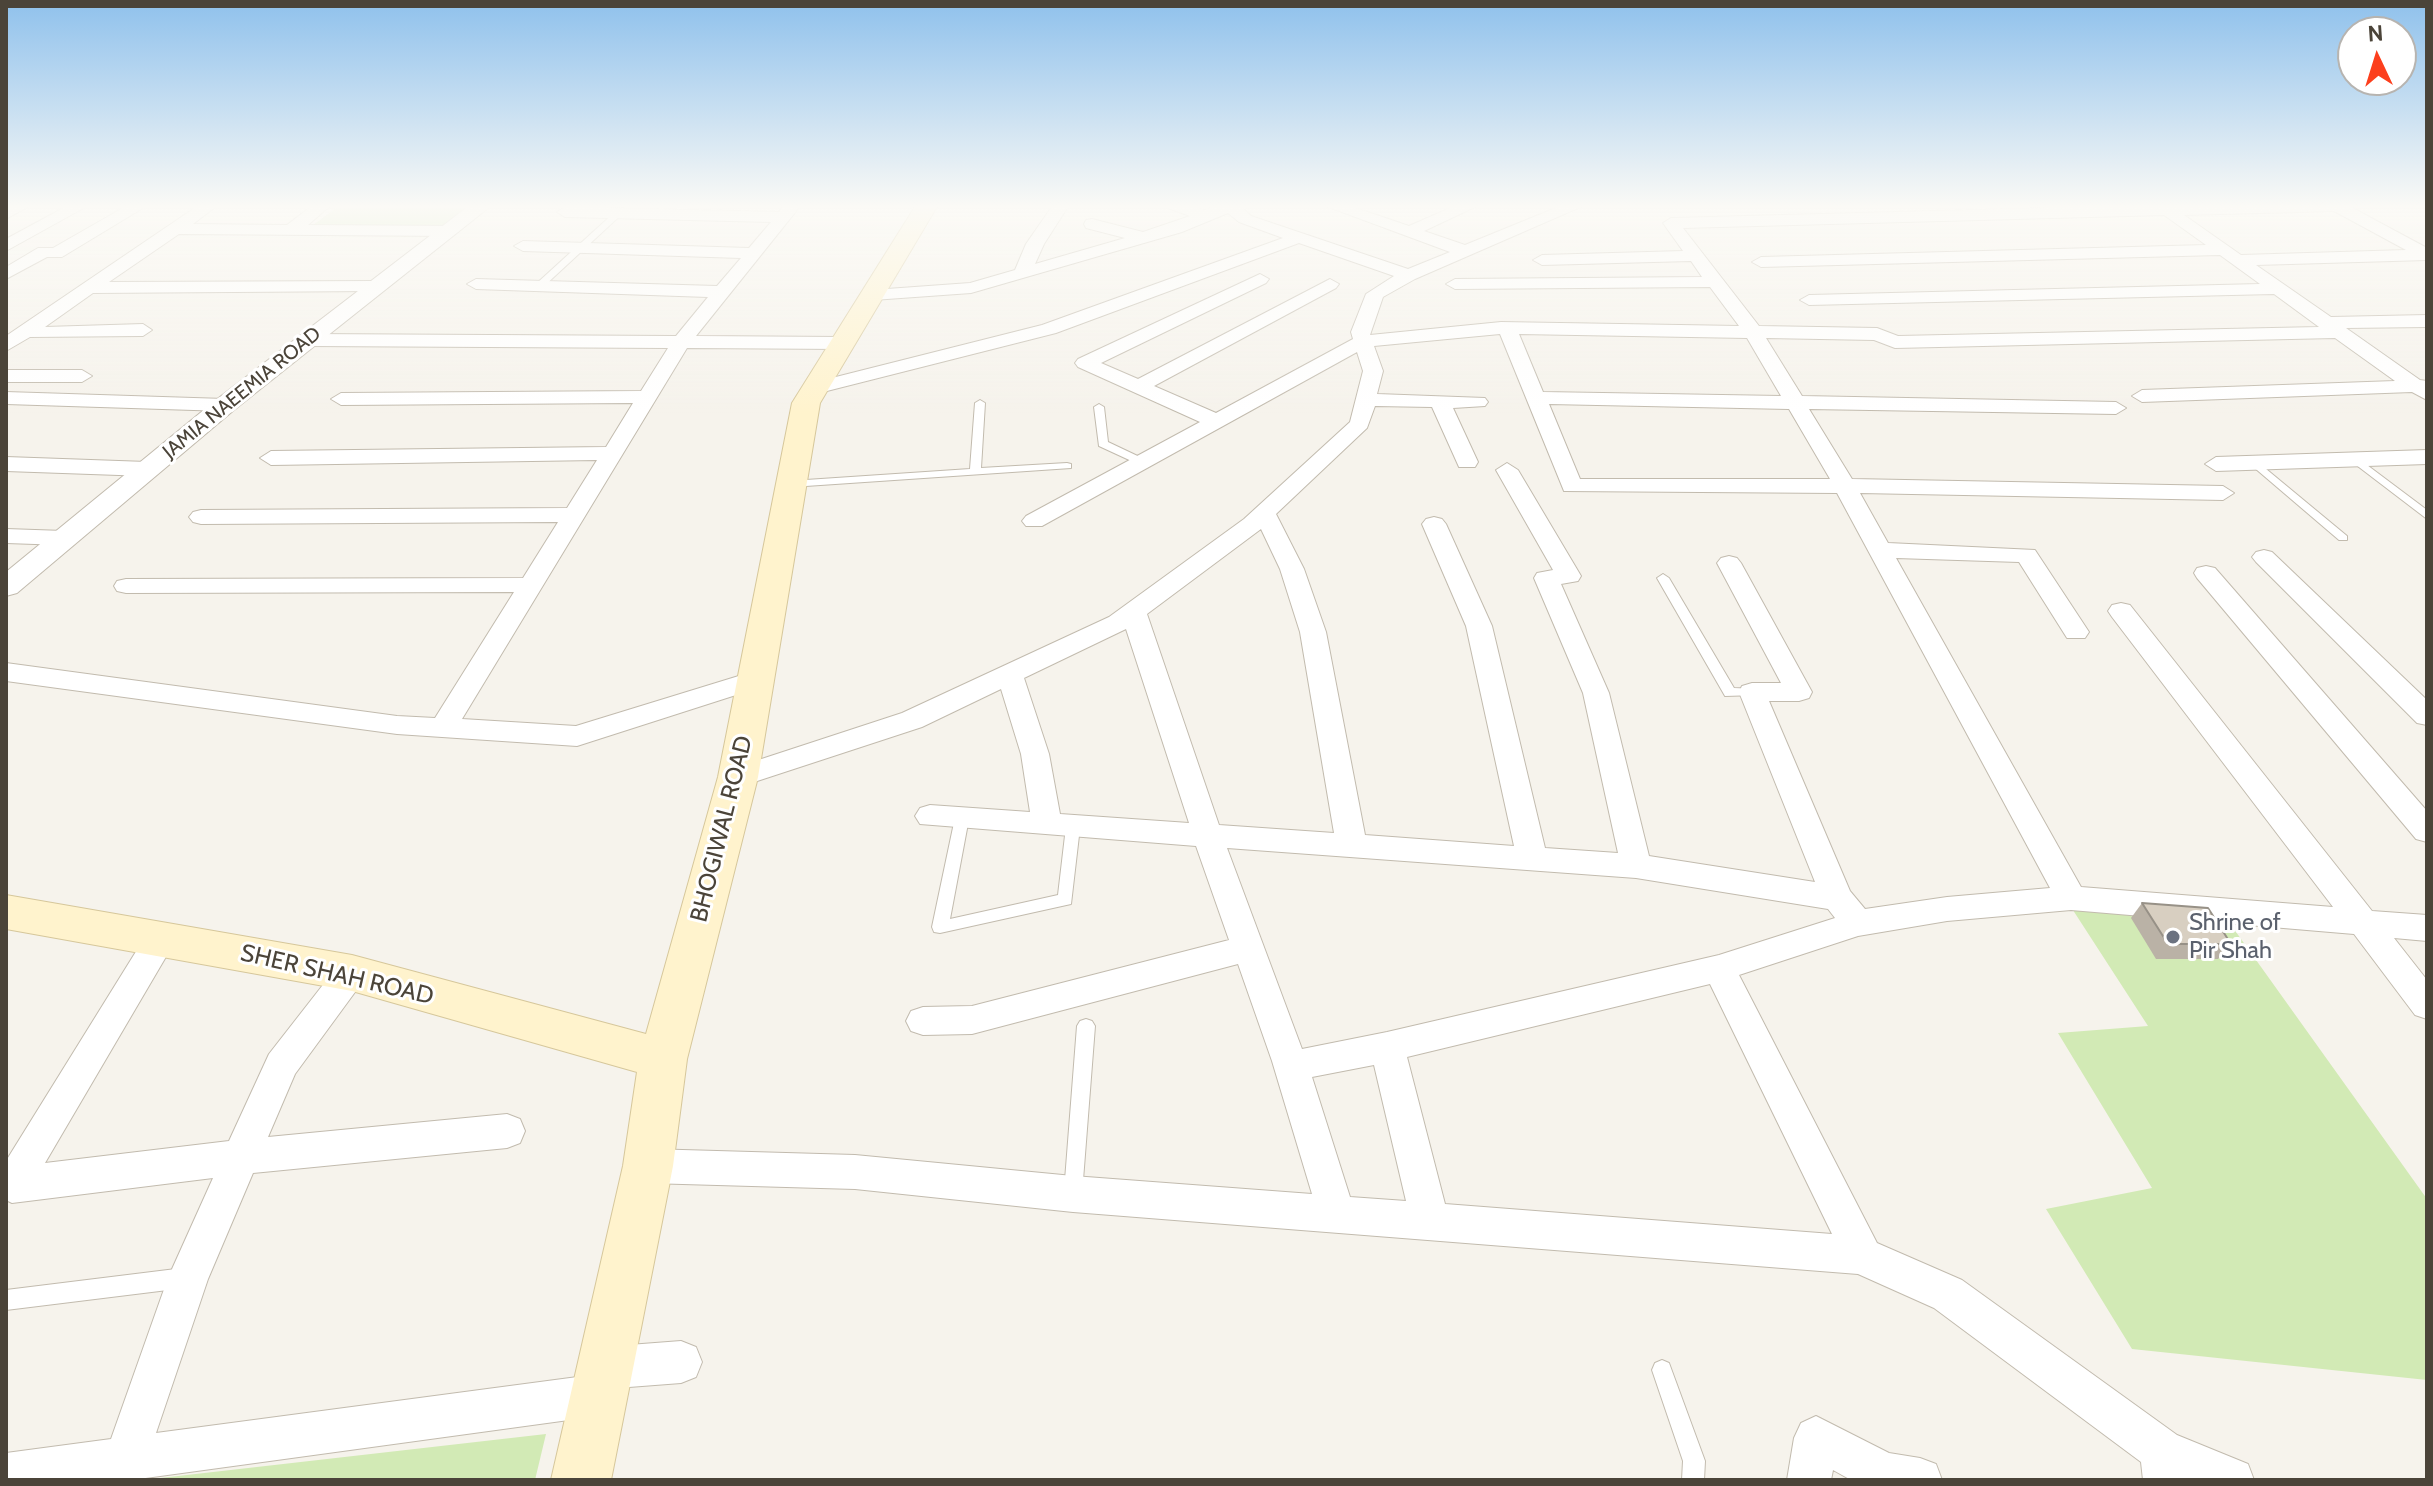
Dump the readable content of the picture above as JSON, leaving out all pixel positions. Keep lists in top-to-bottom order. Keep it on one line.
{"streets":{"main road":["BHOGIWAL ROAD","SHER SHAH ROAD"],"street":["JAMIA NAEEMIA ROAD"]},"crossings":[["BHOGIWAL ROAD","SHER SHAH ROAD"]],"places":["Shrine of Pir Shah"],"north":"top"}
